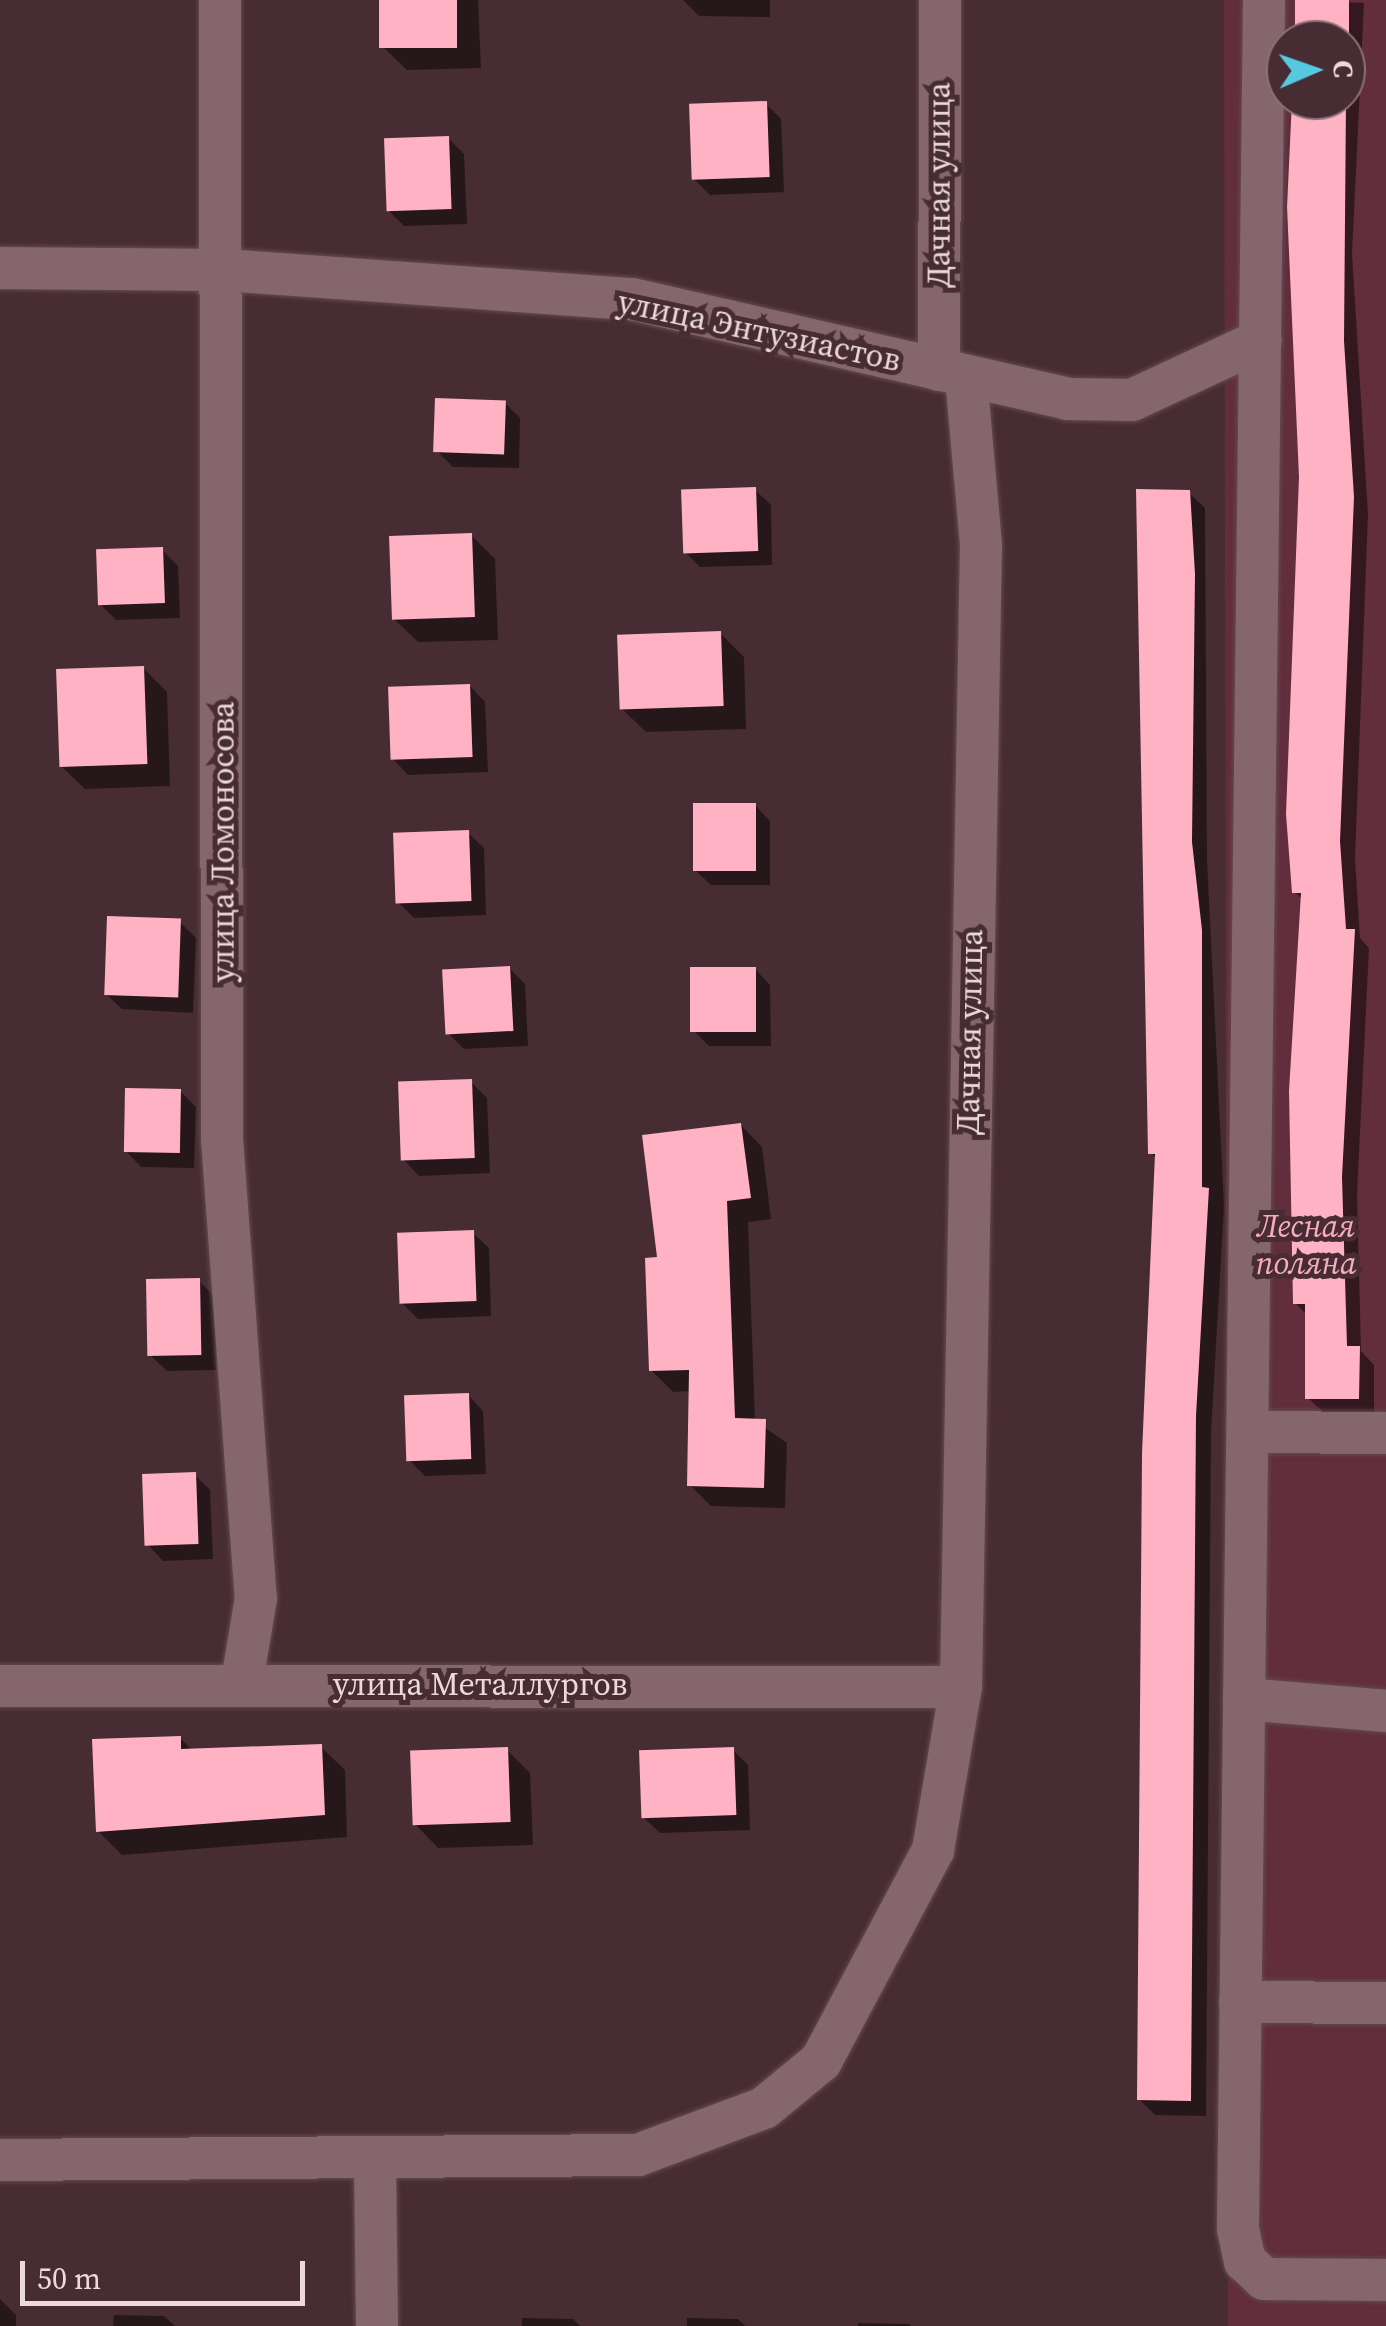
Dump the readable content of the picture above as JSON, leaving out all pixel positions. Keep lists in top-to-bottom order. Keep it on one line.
{"streets":{"street":["Дачная улица","улица Энтузиастов","улица Ломоносова","улица Металлургов"]},"crossings":[["Дачная улица","улица Энтузиастов"],["Дачная улица","улица Металлургов"],["улица Энтузиастов","улица Ломоносова"],["улица Ломоносова","улица Металлургов"]],"parks":["Лесная поляна"],"scale_bar":"50 m","north":"right"}
